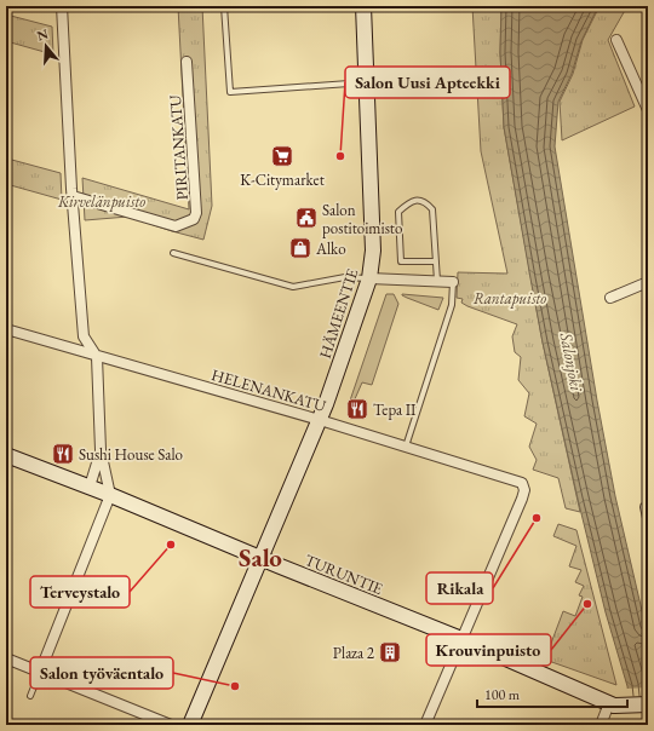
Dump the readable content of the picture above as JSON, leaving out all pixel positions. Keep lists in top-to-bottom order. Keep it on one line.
{"streets":{"main road":["HÄMEENTIE","TURUNTIE"],"street":["PIRITANKATU","HELENANKATU"]},"crossings":[["HÄMEENTIE","HELENANKATU"],["HÄMEENTIE","TURUNTIE"],["HELENANKATU","TURUNTIE"]],"districts":["Salo"],"water":["Salonjoki"],"parks":["Kirvelänpuisto","Rantapuisto"],"places":{"supermarket":["K-Citymarket"],"other":["Salon Uusi Apteekki","Rikala","Terveystalo","Krouvinpuisto","Salon työväentalo"],"public building":["Salon postitoimisto"],"shop":["Alko"],"restaurant":["Tepa II","Sushi House Salo"],"building":["Plaza 2"]},"scale_bar":"100 m","north":"top"}
